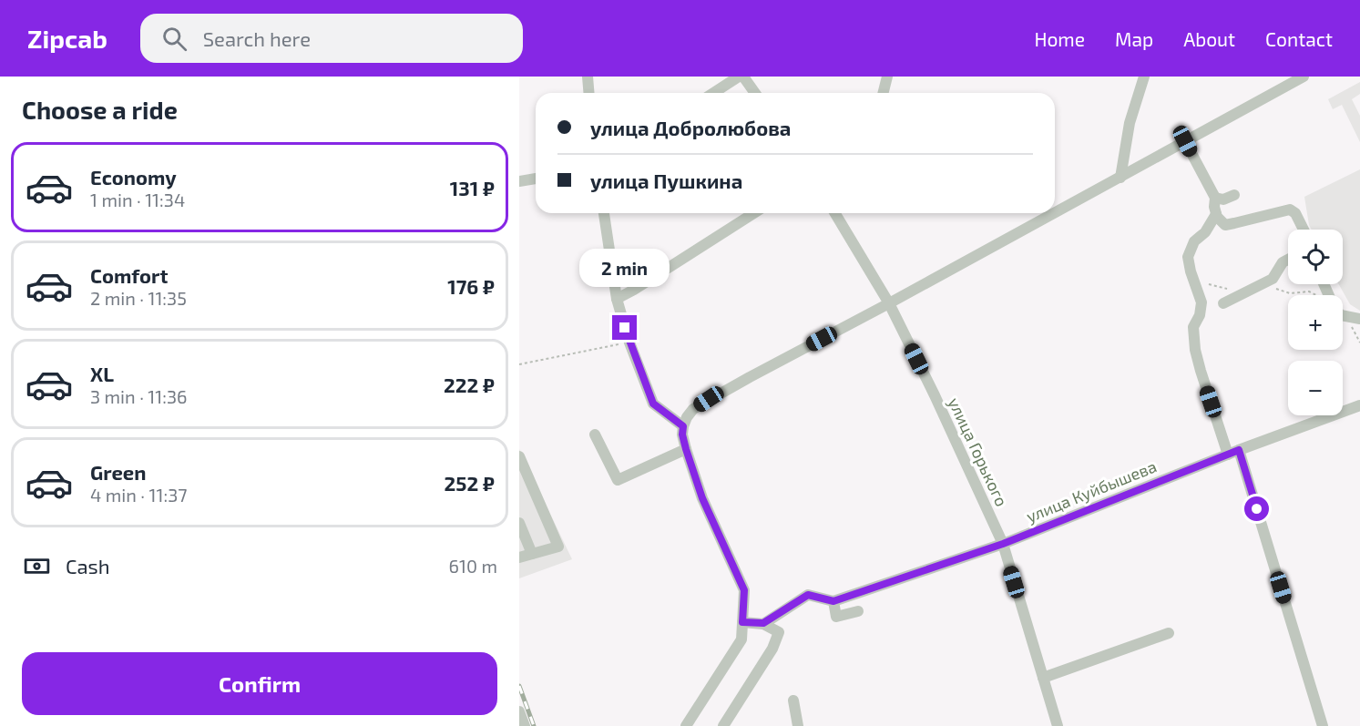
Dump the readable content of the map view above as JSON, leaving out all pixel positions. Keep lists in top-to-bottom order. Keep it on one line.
{"streets":{"street":["улица Горького","улица Куйбышева"]},"crossings":[["улица Горького","улица Куйбышева"]],"page":{"header":"Zipcab","search":"Search here","nav":["Home","Map","About","Contact"],"heading":"Choose a ride","banner":["улица Добролюбова","улица Пушкина"],"list":[{"name":"Economy","note":"1 min · 11:34","value":"131 ₽"},{"name":"Comfort","note":"2 min · 11:35","value":"176 ₽"},{"name":"XL","note":"3 min · 11:36","value":"222 ₽"},{"name":"Green","note":"4 min · 11:37","value":"252 ₽"}],"map_buttons":["+","−"],"bubble":"2 min","pay":["Cash","610 m"],"buttons":"Confirm"}}
